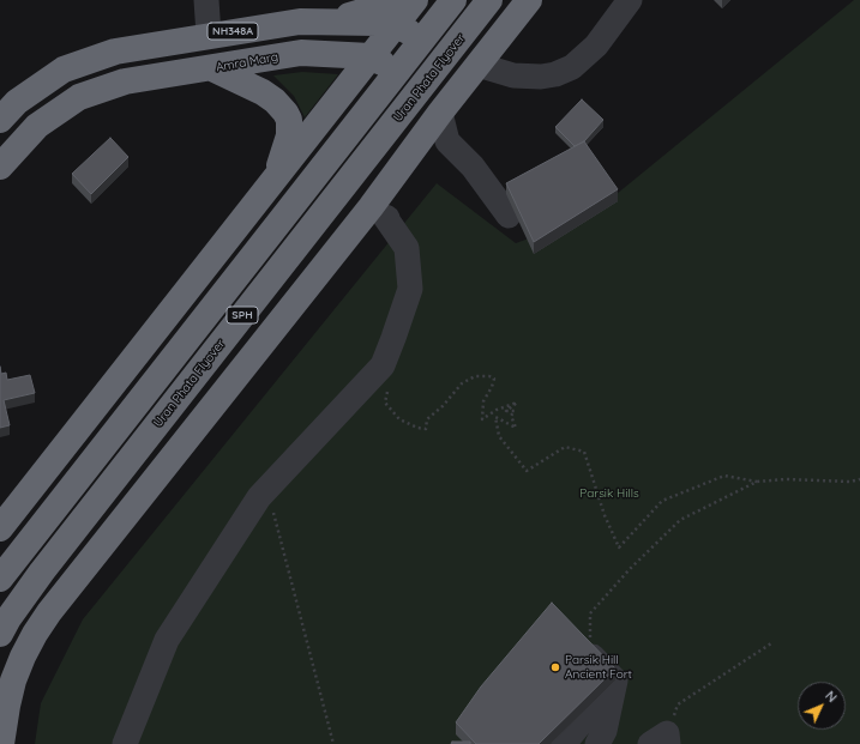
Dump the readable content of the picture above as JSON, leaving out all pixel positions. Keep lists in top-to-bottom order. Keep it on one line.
{"streets":{"highway":["NH348A","Amra Marg","Uran Phata Flyover","SPH"]},"parks":["Parsik Hills"],"places":["Parsik Hill Ancient Fort"],"north":"top right"}
